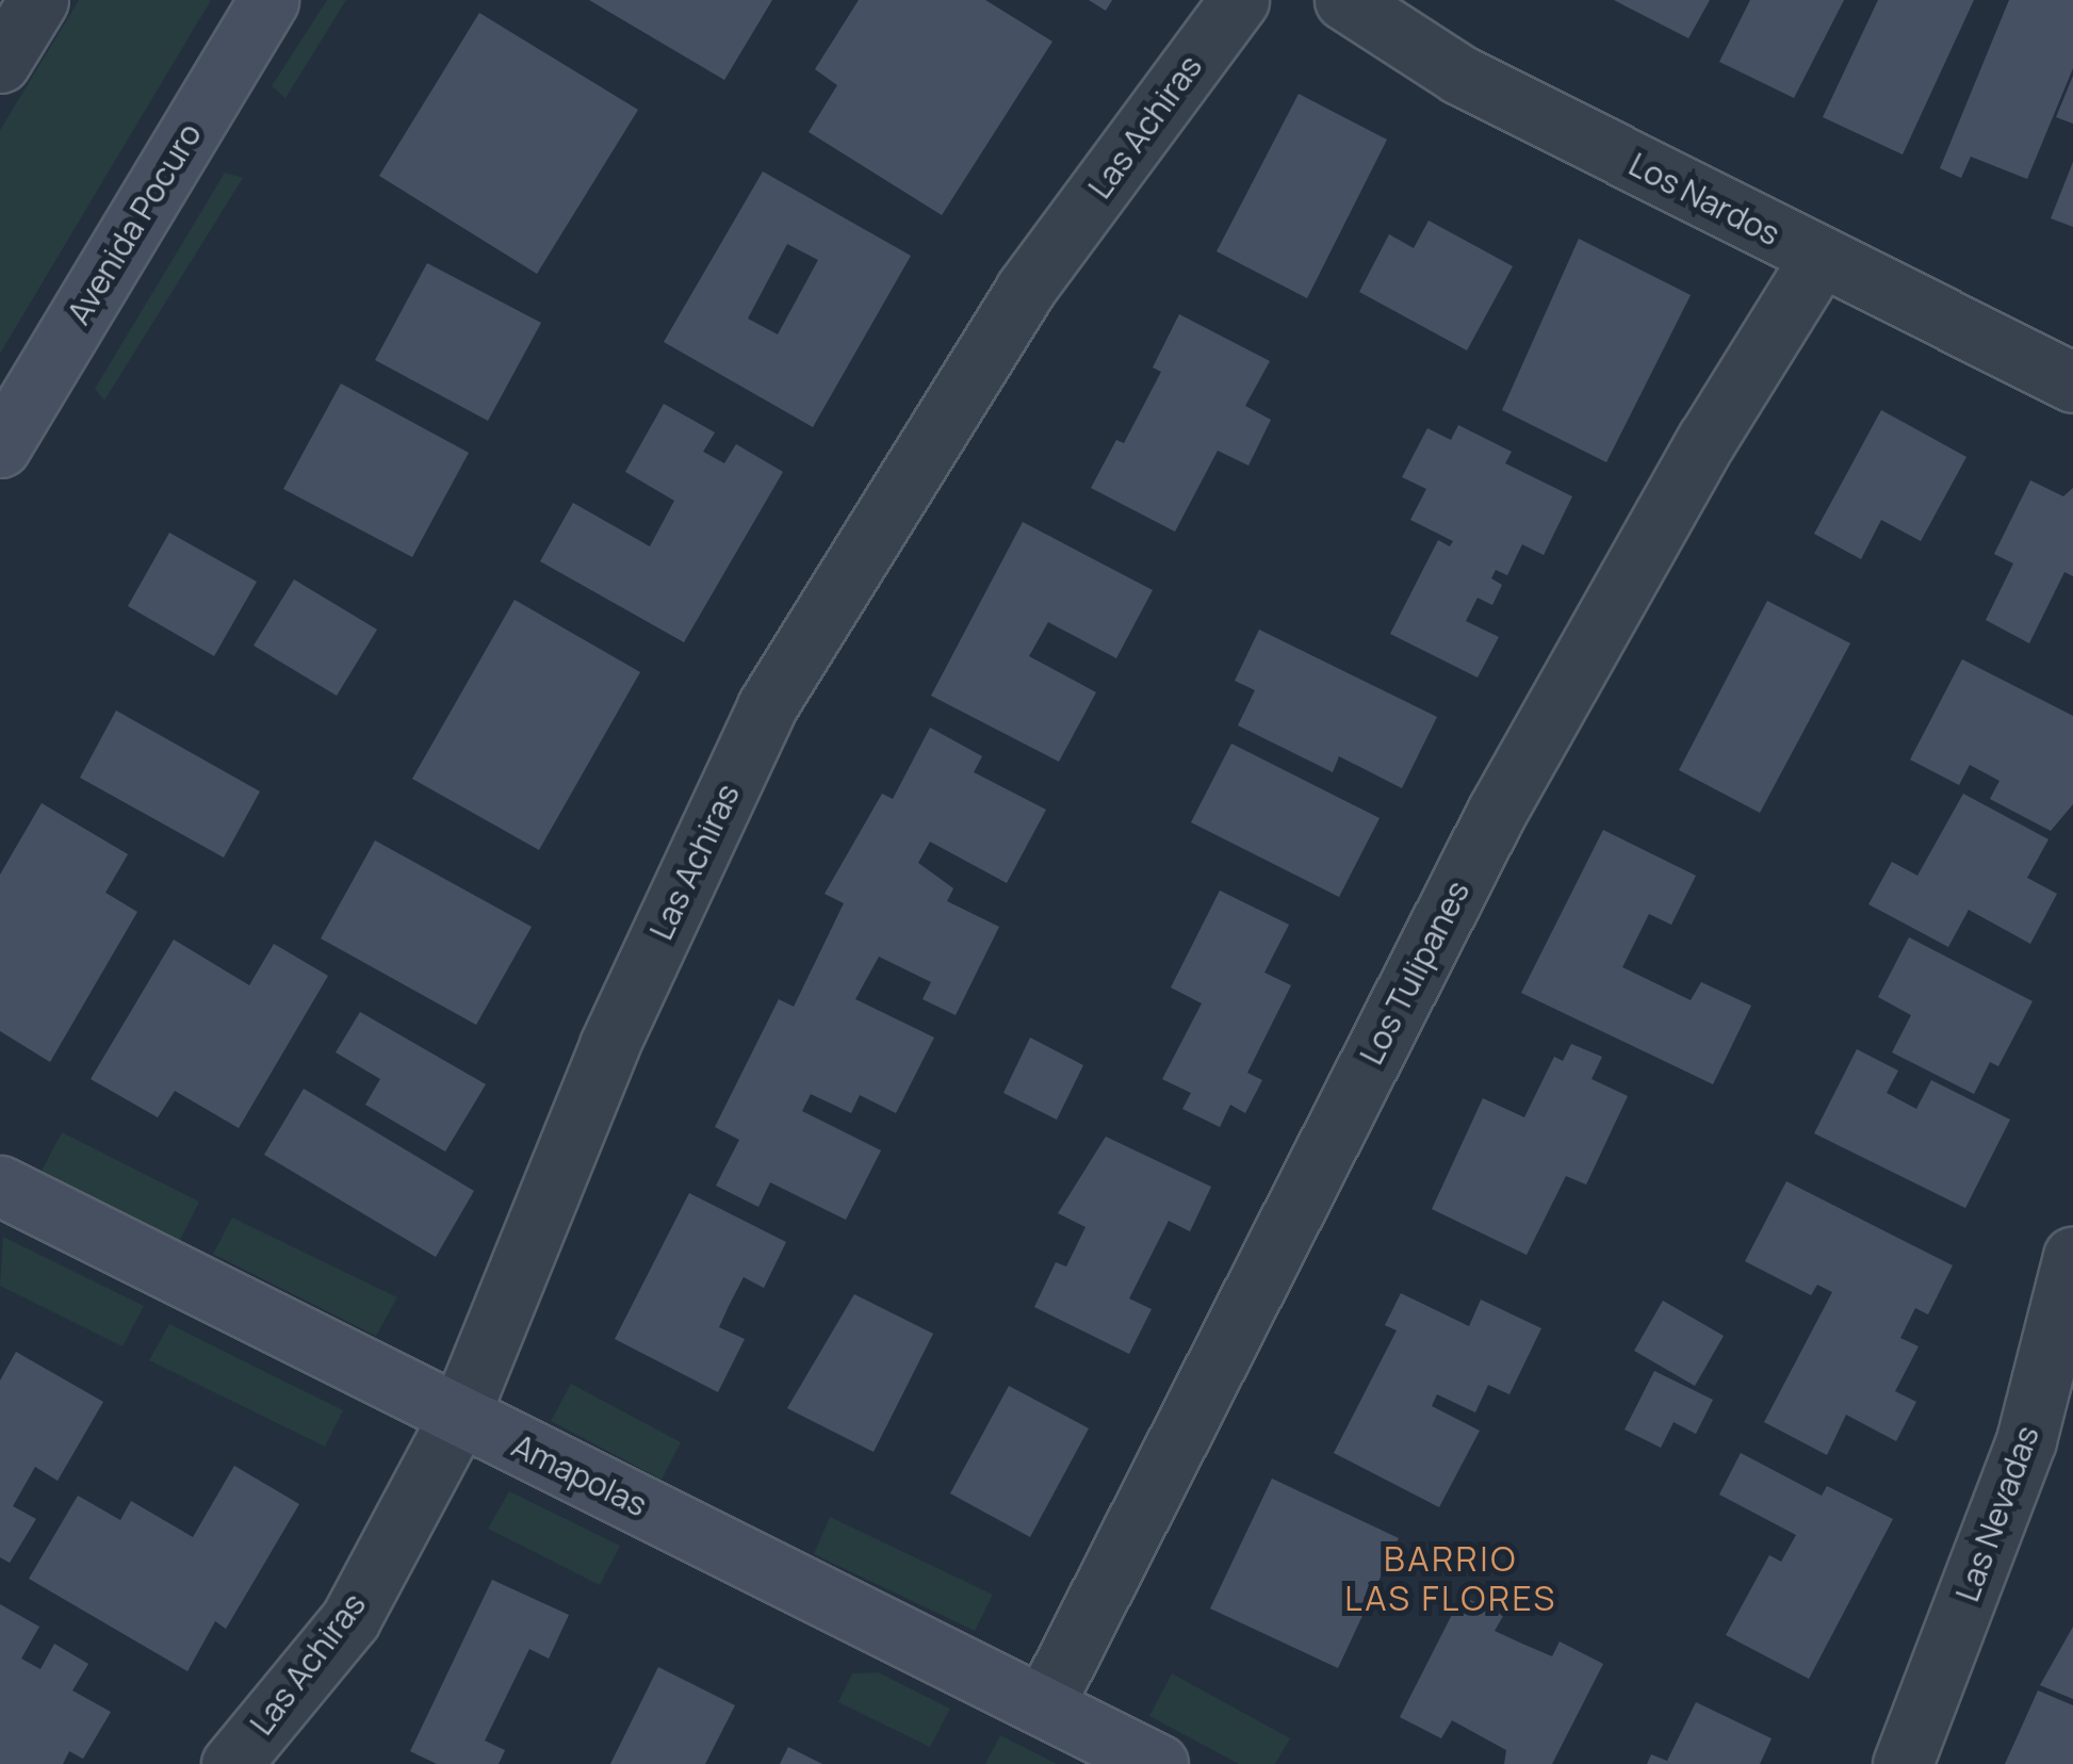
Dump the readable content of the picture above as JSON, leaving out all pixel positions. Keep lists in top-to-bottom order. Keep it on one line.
{"streets":{"street":["Las Achiras","Los Nardos","Avenida Pocuro","Los Tulipanes","Amapolas","Las Nevadas"]},"crossings":[["Las Achiras","Amapolas"],["Los Nardos","Los Tulipanes"],["Los Tulipanes","Amapolas"]],"districts":["BARRIO LAS FLORES"]}
